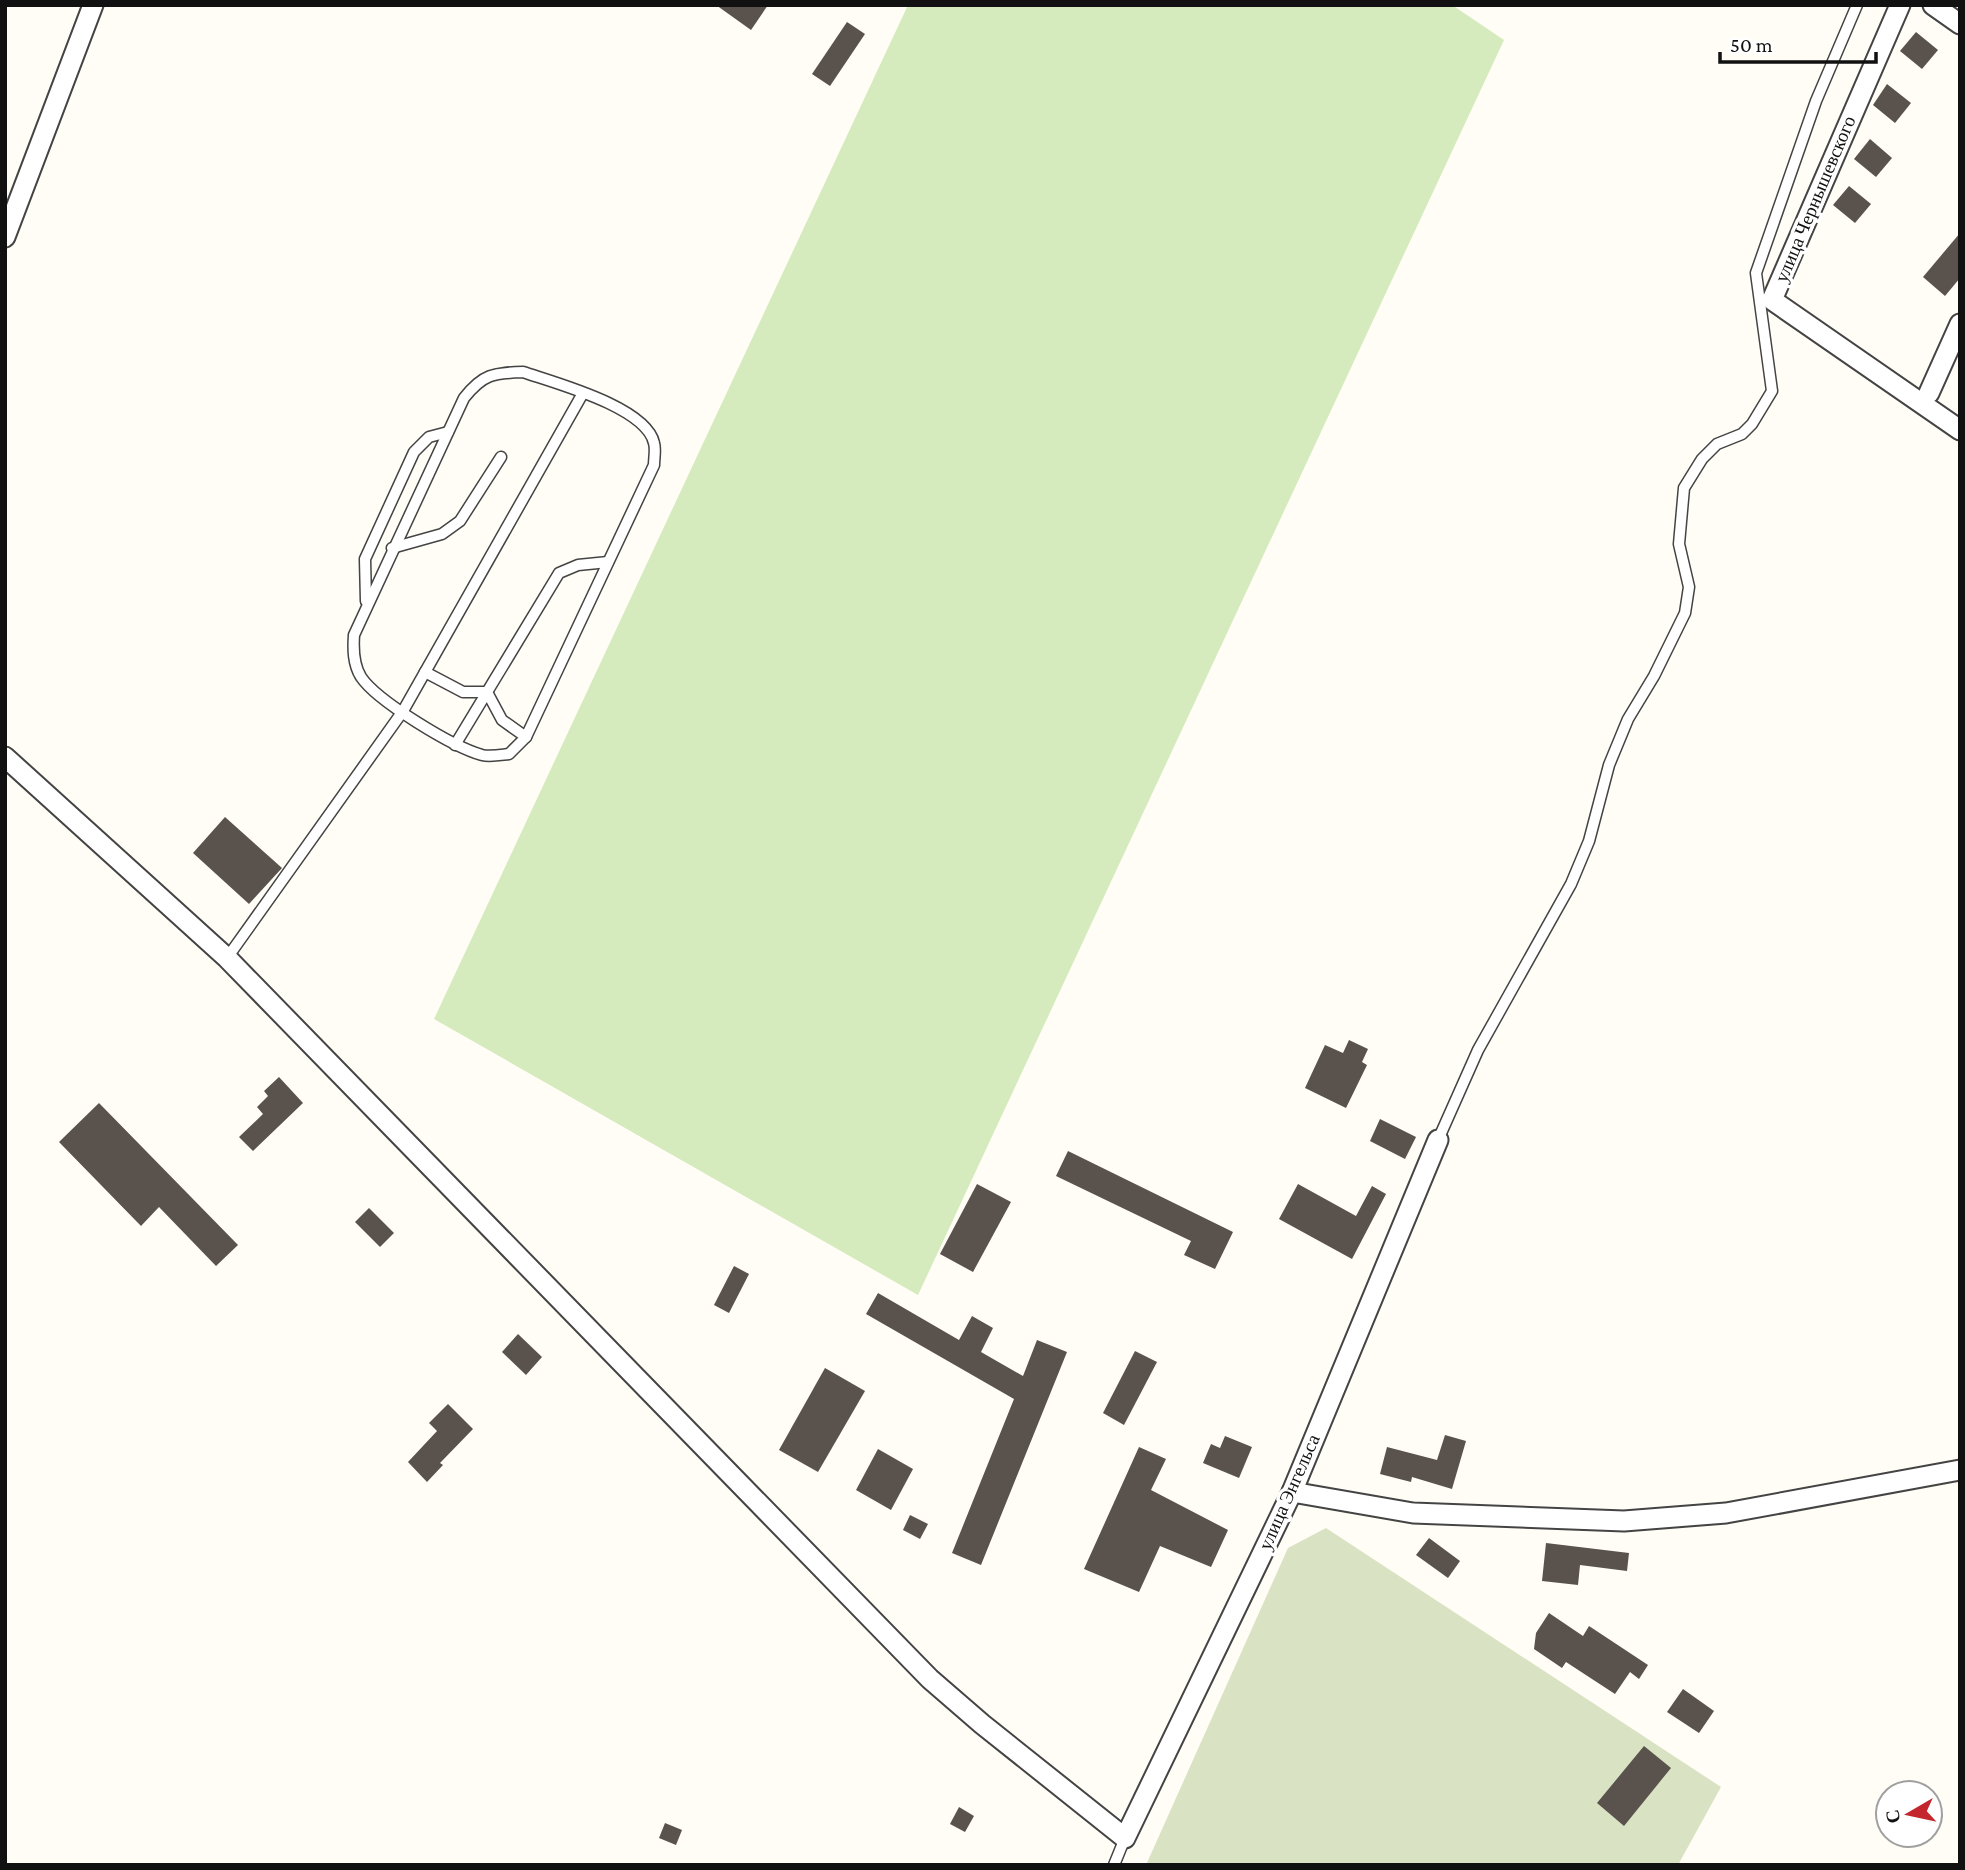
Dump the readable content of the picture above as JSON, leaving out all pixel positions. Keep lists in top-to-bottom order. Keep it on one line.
{"streets":{"street":["улица Чернышевского","улица Энгельса"]},"scale_bar":"50 m","north":"left"}
